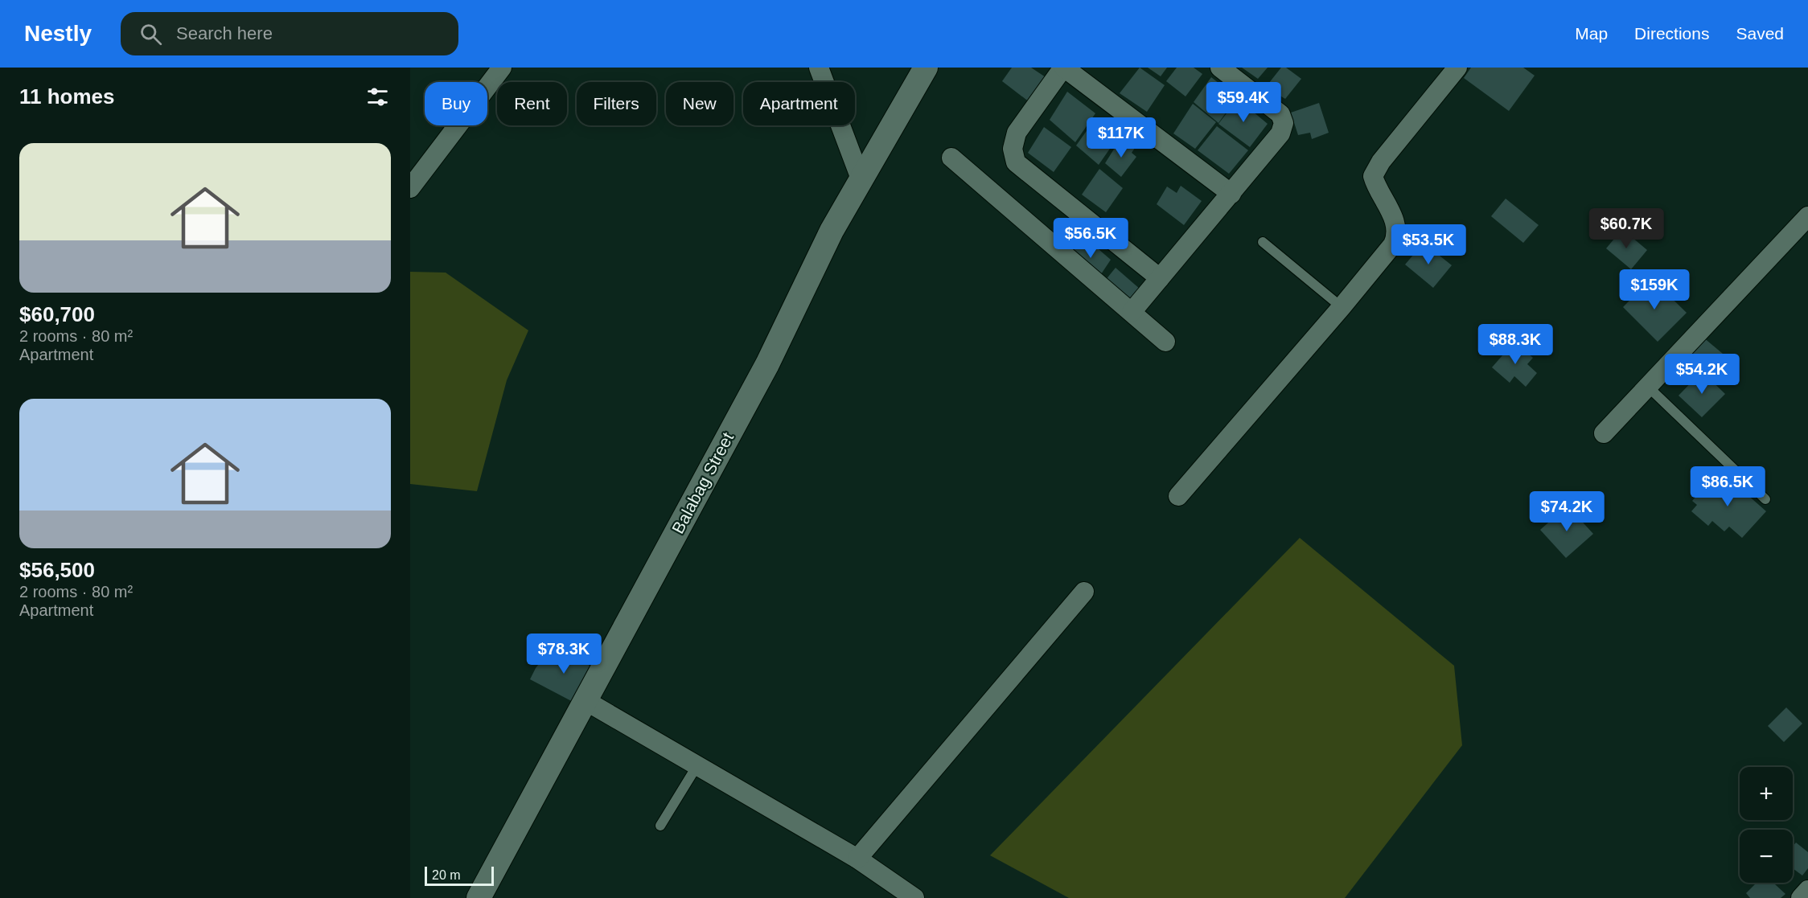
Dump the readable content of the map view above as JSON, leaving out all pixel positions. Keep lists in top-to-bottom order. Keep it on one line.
{"streets":{"street":["Balabag Street"]},"scale_bar":"20 m","page":{"header":"Nestly","search":"Search here","nav":["Map","Directions","Saved"],"heading":"11 homes","price":["$59.4K","$117K","$60.7K","$56.5K","$53.5K","$159K","$88.3K","$54.2K","$86.5K","$74.2K","$78.3K"],"chip":["Buy","Rent","Filters","New","Apartment"],"list":[{"name":"$60,700","note":"2 rooms · 80 m² · Apartment"},{"name":"$56,500","note":"2 rooms · 80 m² · Apartment"}],"map_buttons":["+","−"],"scale":"20 m"}}
